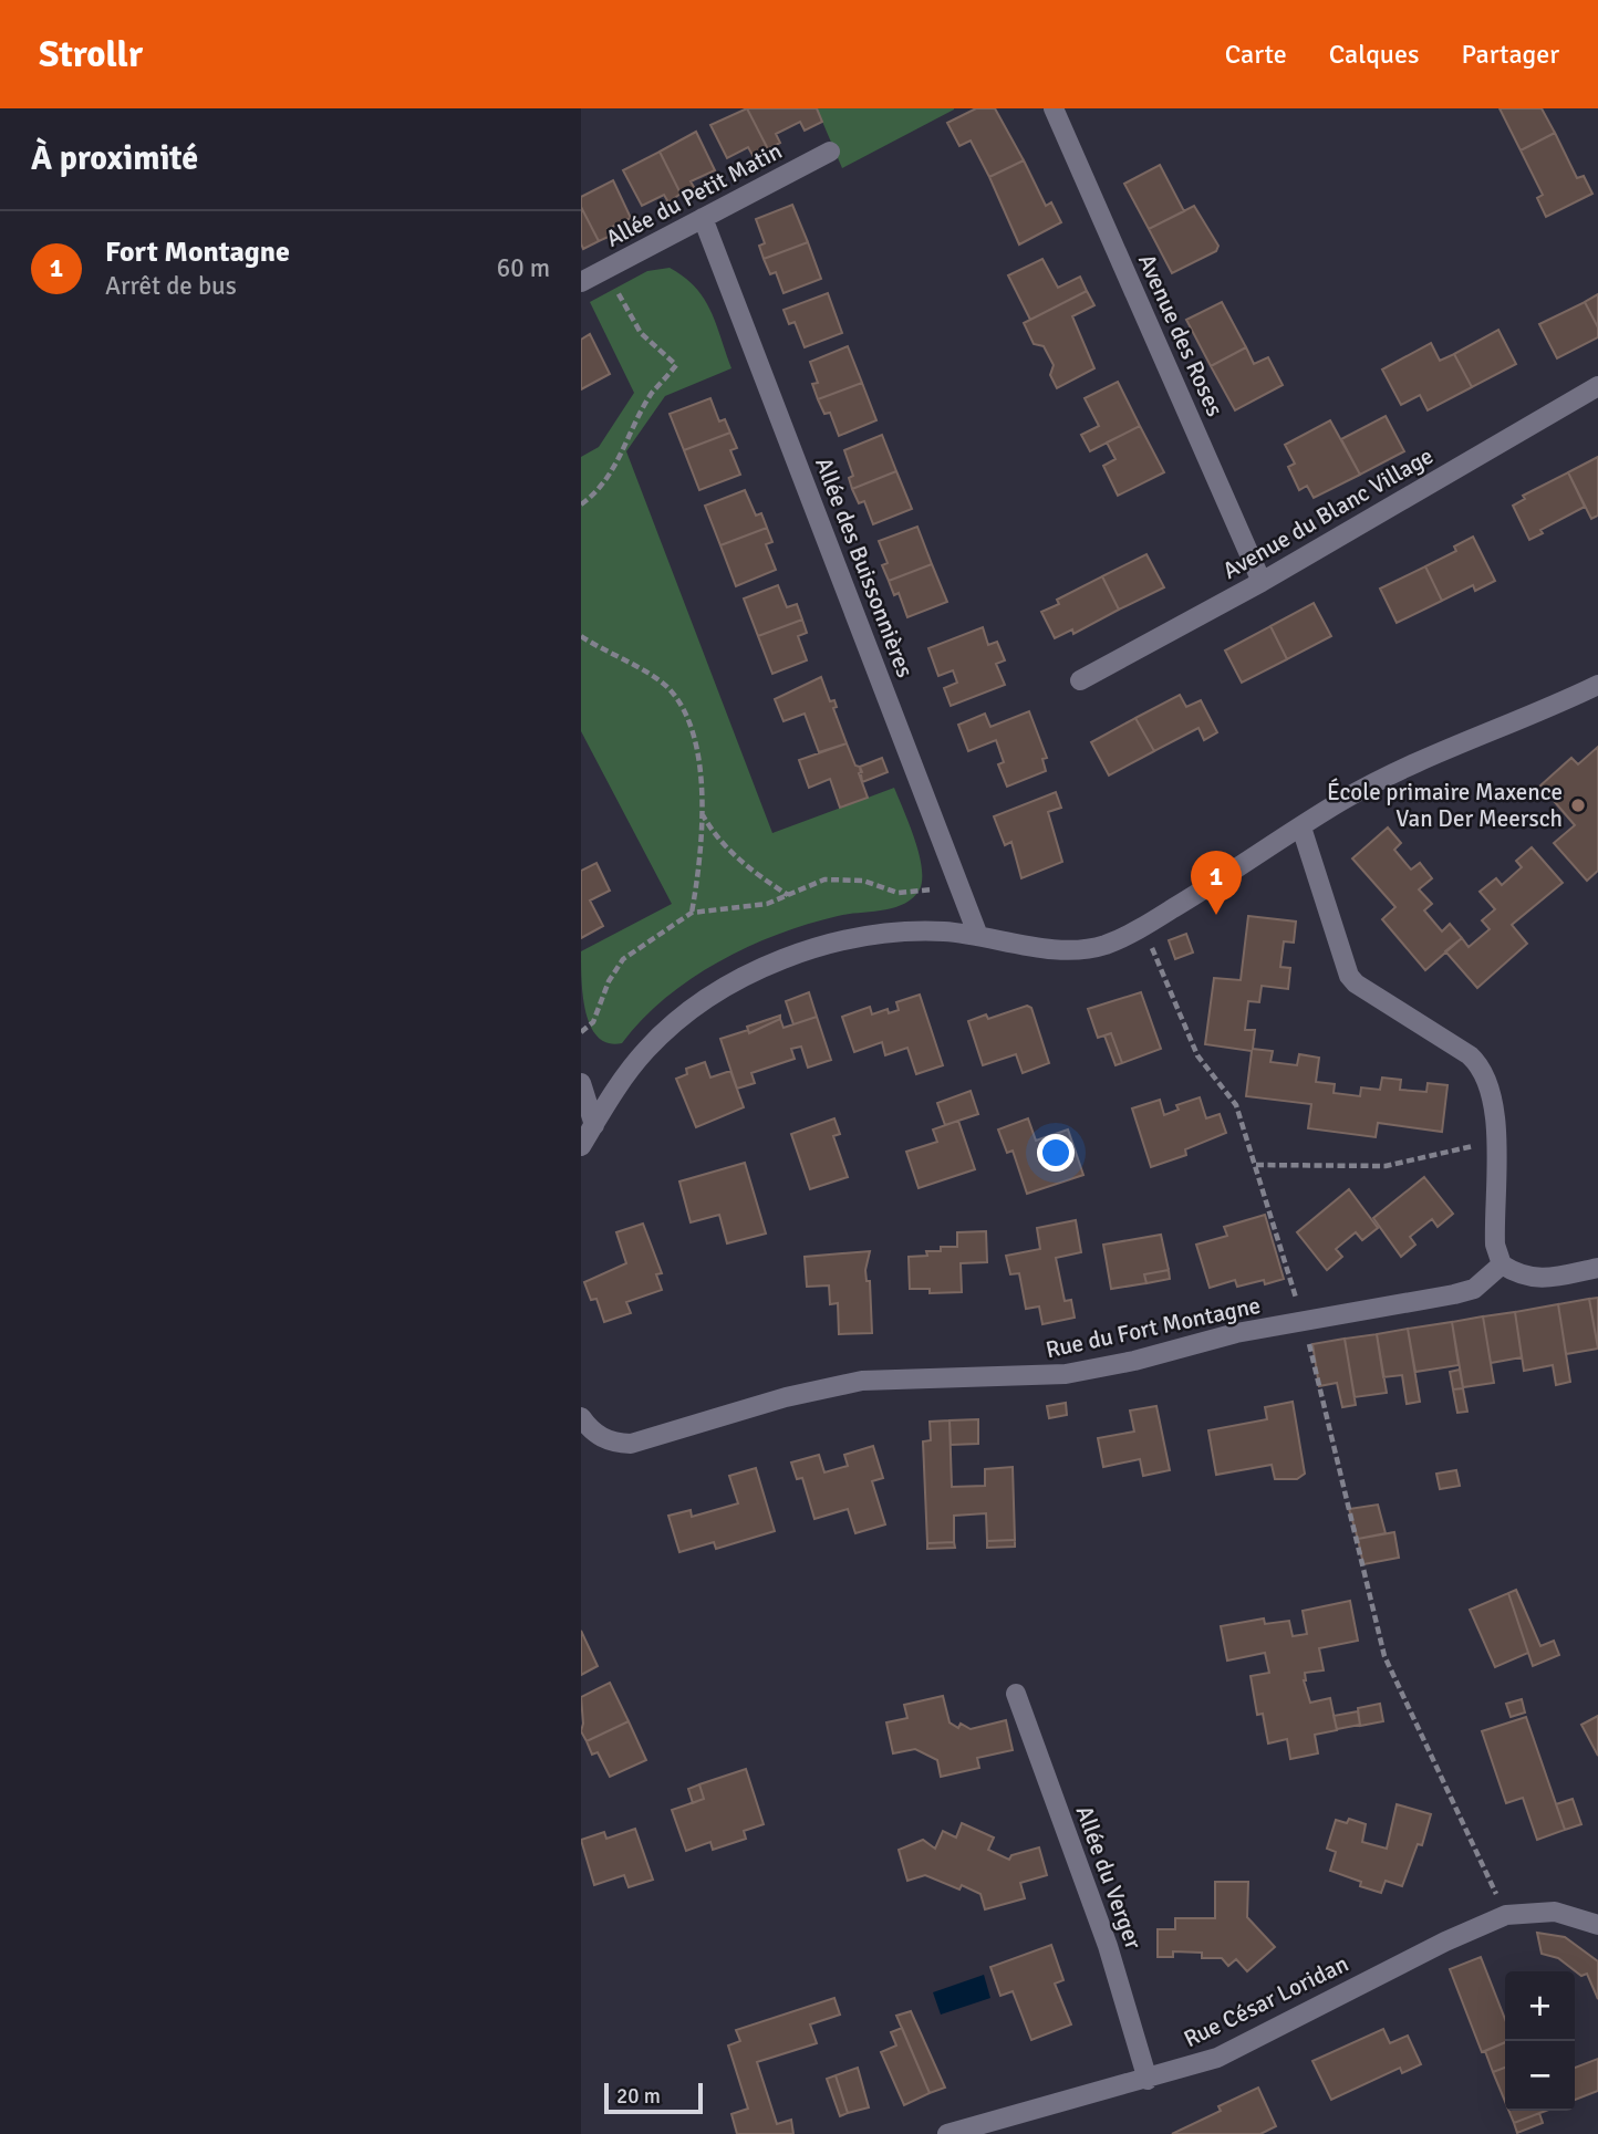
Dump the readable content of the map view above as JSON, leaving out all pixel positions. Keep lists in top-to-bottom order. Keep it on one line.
{"streets":{"street":["Allée du Petit Matin","Avenue des Roses","Avenue du Blanc Village","Allée des Buissonnières","Rue du Fort Montagne","Allée du Verger","Rue César Loridan"]},"crossings":[["Allée du Petit Matin","Allée des Buissonnières"],["Avenue des Roses","Avenue du Blanc Village"],["Allée du Verger","Rue César Loridan"]],"places":["École primaire Maxence Van Der Meersch"],"scale_bar":"20 m","page":{"header":"Strollr","nav":["Carte","Calques","Partager"],"heading":"À proximité","list":[{"mark":"1","name":"Fort Montagne","note":"Arrêt de bus","value":"60 m"}],"pins":"1","map_buttons":["+","−"],"scale":"20 m"}}
